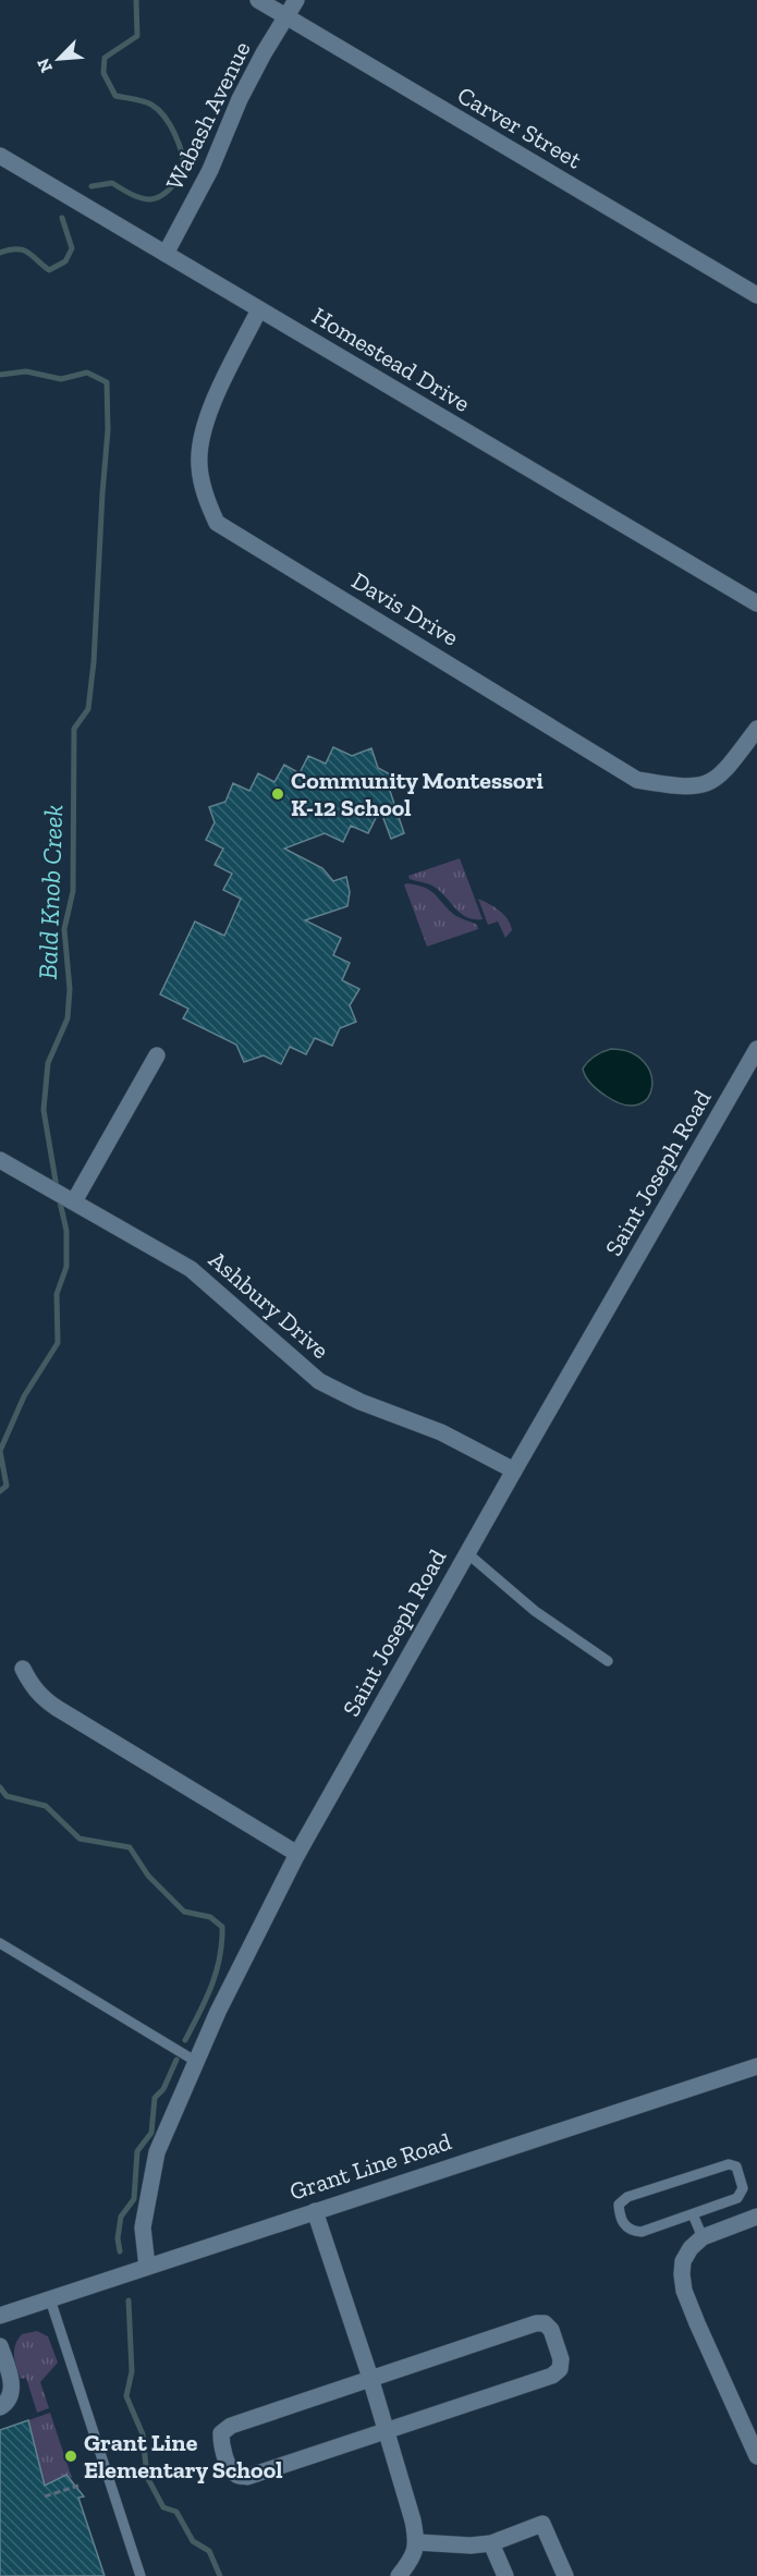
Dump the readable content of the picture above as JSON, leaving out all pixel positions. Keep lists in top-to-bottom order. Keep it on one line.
{"streets":{"street":["Wabash Avenue","Carver Street","Homestead Drive","Davis Drive","Saint Joseph Road","Ashbury Drive","Grant Line Road"]},"crossings":[["Wabash Avenue","Carver Street"],["Wabash Avenue","Homestead Drive"],["Homestead Drive","Davis Drive"],["Saint Joseph Road","Ashbury Drive"],["Saint Joseph Road","Grant Line Road"]],"water":["Bald Knob Creek"],"places":["Community Montessori K-12 School","Grant Line Elementary School"],"north":"bottom left"}
